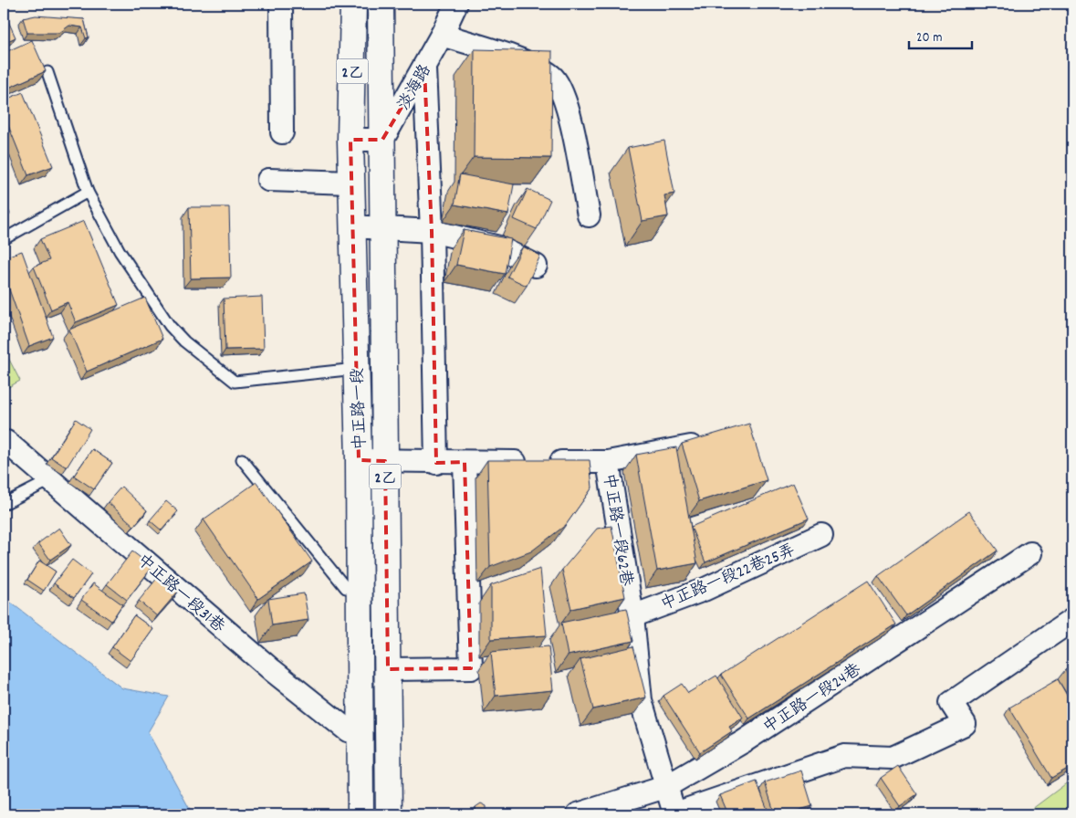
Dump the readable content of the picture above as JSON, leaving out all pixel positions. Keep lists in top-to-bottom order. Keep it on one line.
{"streets":{"main road":["2乙","中正路一段"],"street":["淡海路","中正路一段62巷","中正路一段22巷25弄","中正路一段31巷","中正路一段24巷"]},"crossings":[["淡海路","中正路一段"],["中正路一段","中正路一段62巷"],["中正路一段","中正路一段31巷"],["中正路一段62巷","中正路一段22巷25弄"],["中正路一段62巷","中正路一段24巷"]],"scale_bar":"20 m"}
